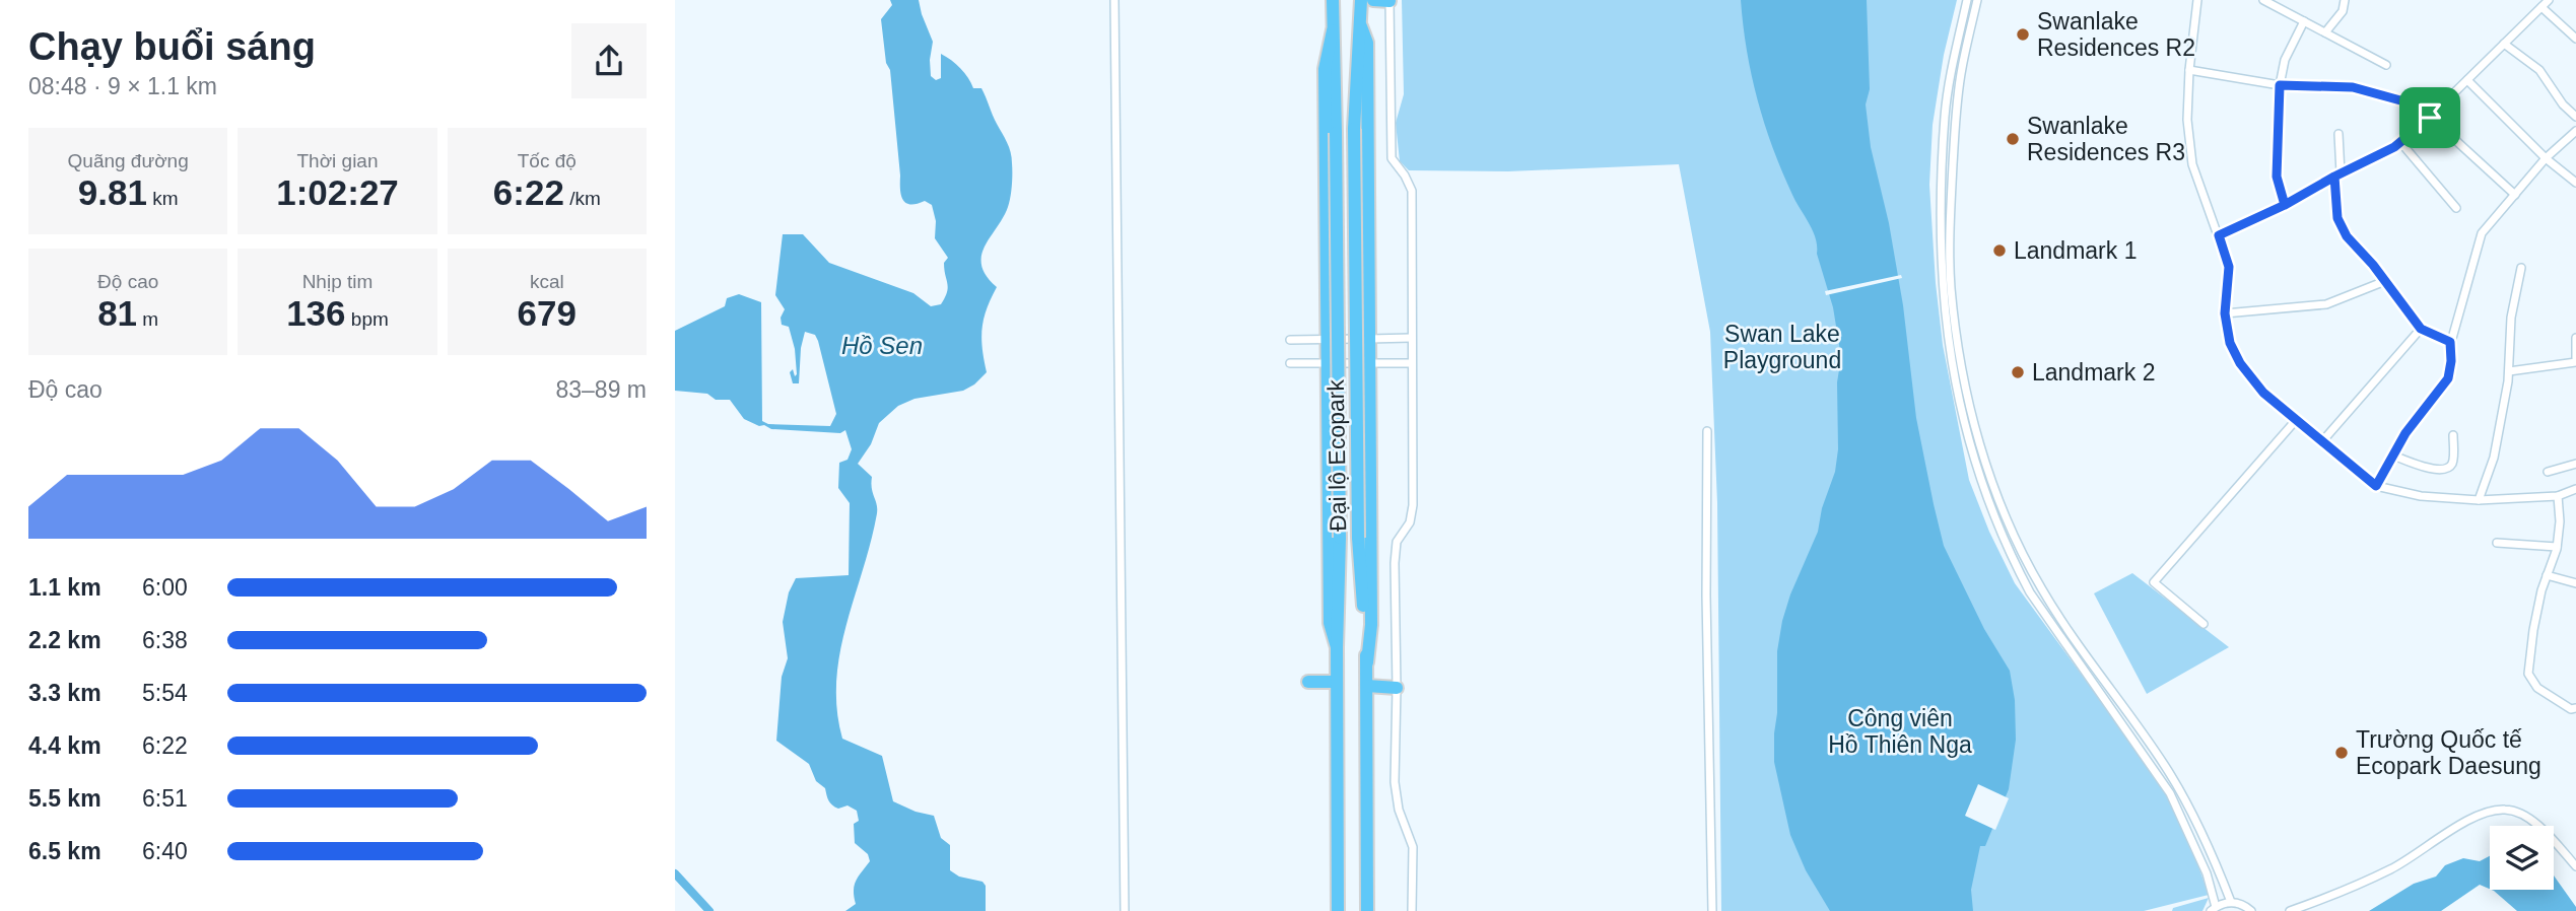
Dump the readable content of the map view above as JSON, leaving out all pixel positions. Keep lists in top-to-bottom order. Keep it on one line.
{"streets":{"highway":["Đại lộ Ecopark"]},"water":["Hồ Sen"],"parks":["Swan Lake Playground","Công viên Hồ Thiên Nga"],"places":["Swanlake Residences R2","Swanlake Residences R3","Landmark 1","Landmark 2","Trường Quốc tế Ecopark Daesung"],"page":{"heading":["Chạy buổi sáng","08:48 · 9 × 1.1 km"],"stats":[["Quãng đường","9.81 km"],["Thời gian","1:02:27"],["Tốc độ","6:22 /km"],["Độ cao","81 m"],["Nhịp tim","136 bpm"],["kcal","679"]],"chart":["Độ cao","83–89 m"],"list":[{"name":"1.1 km","note":"6:00"},{"name":"2.2 km","note":"6:38"},{"name":"3.3 km","note":"5:54"},{"name":"4.4 km","note":"6:22"},{"name":"5.5 km","note":"6:51"},{"name":"6.5 km","note":"6:40"}]}}
